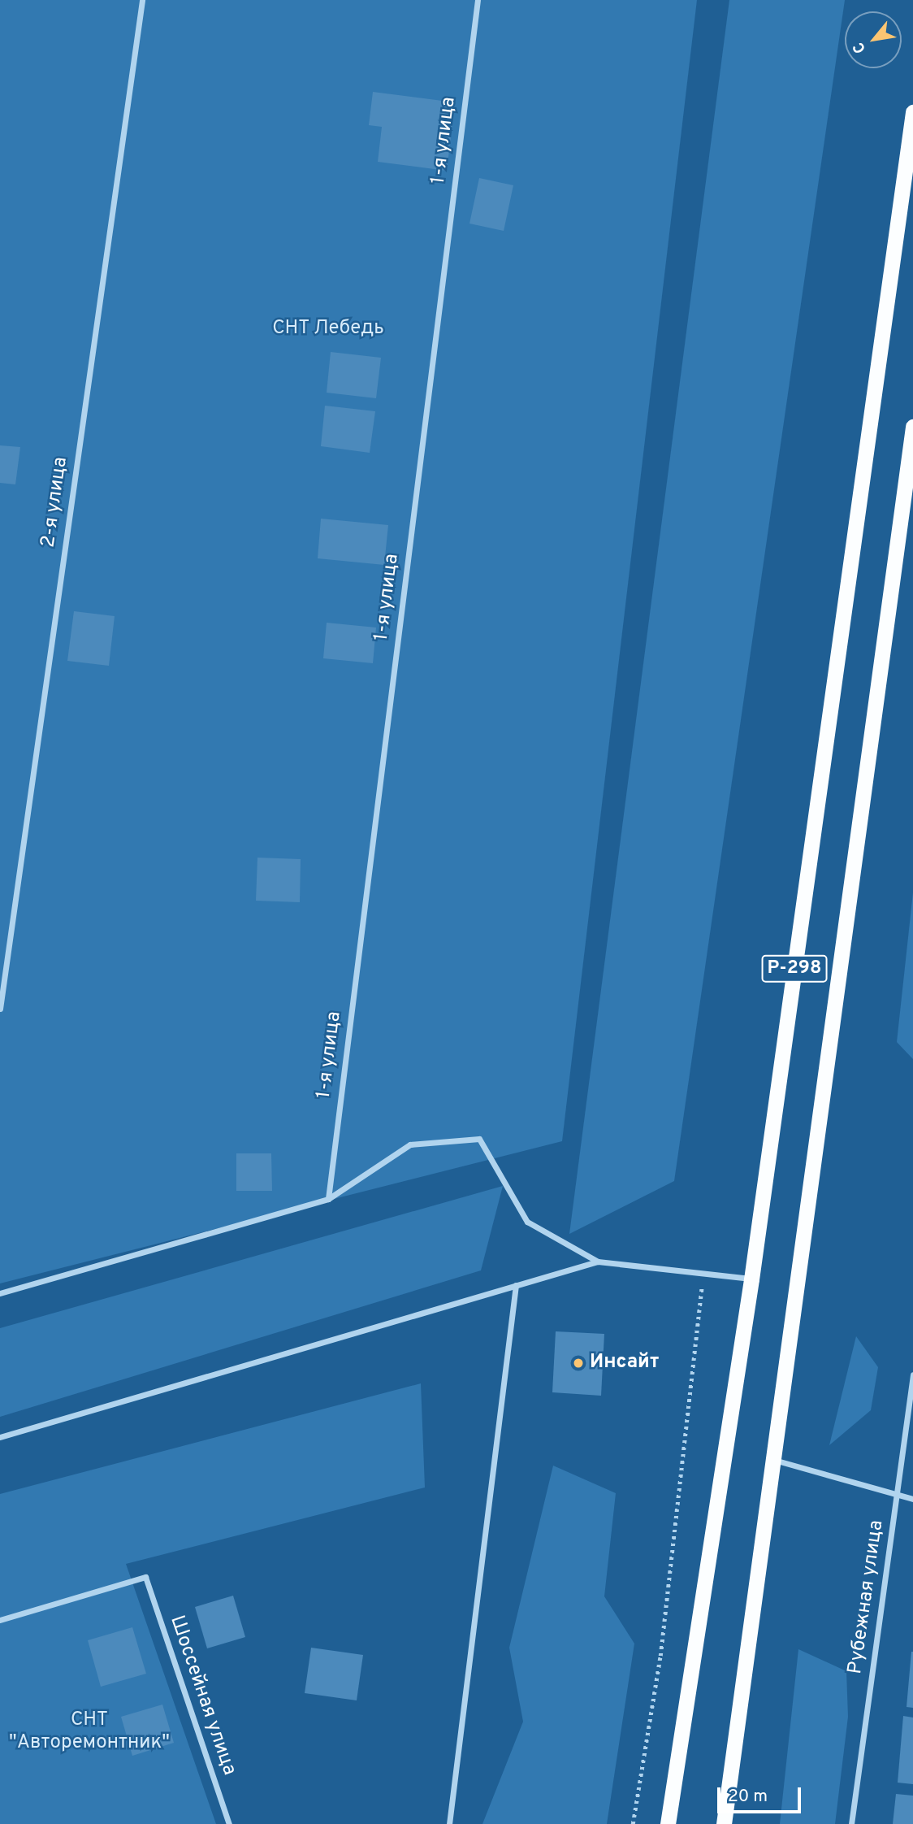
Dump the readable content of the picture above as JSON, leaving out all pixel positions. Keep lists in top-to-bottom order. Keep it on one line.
{"streets":{"highway":["Р-298"],"street":["1-я улица","2-я улица","Рубежная улица","Шоссейная улица"]},"parks":["СНТ Лебедь","СНТ \"Авторемонтник\""],"places":["Инсайт"],"scale_bar":"20 m","north":"bottom left"}
